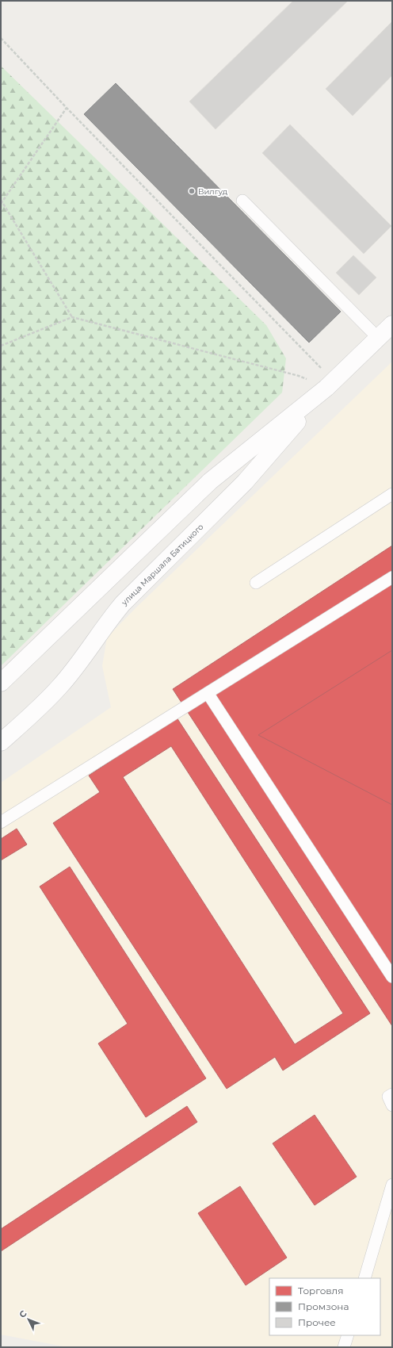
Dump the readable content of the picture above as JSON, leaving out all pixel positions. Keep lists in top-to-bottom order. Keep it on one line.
{"streets":{"street":["улица Маршала Батицкого"]},"places":["Вилгуд"],"legend":["Торговля","Промзона","Прочее"],"north":"top left"}
